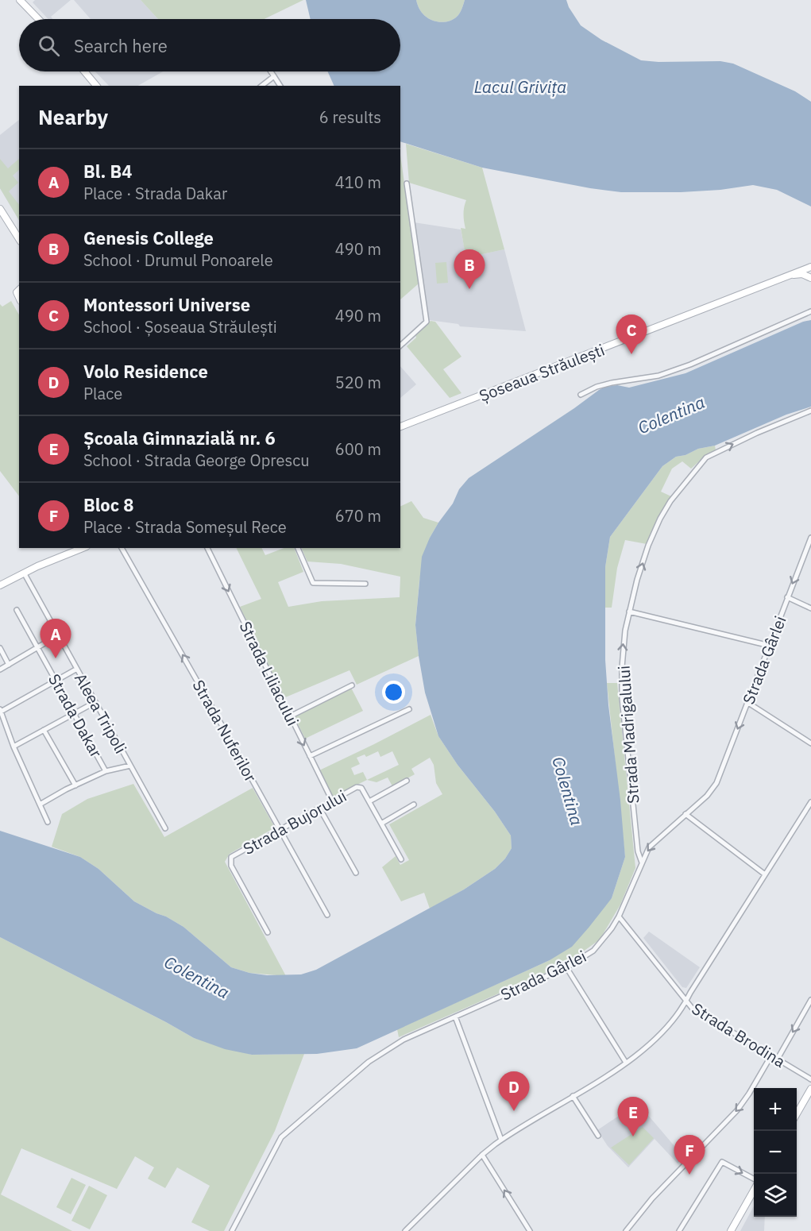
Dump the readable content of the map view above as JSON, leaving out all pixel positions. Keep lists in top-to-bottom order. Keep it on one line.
{"streets":{"street":["Șoseaua Străulești","Strada Gârlei","Strada Liliacului","Aleea Tripoli","Strada Dakar","Strada Nuferilor","Strada Madrigalului","Strada Bujorului","Strada Brodina"]},"crossings":[["Strada Gârlei","Strada Madrigalului"],["Strada Gârlei","Strada Brodina"],["Strada Liliacului","Strada Bujorului"],["Strada Nuferilor","Strada Bujorului"]],"one_way":["Strada Liliacului","Strada Nuferilor","Strada Madrigalului"],"water":["Lacul Grivița","Colentina"],"page":{"search":"Search here","heading":["Nearby","6 results"],"list":[{"mark":"A","name":"Bl. B4","note":"Place · Strada Dakar","value":"410 m"},{"mark":"B","name":"Genesis College","note":"School · Drumul Ponoarele","value":"490 m"},{"mark":"C","name":"Montessori Universe","note":"School · Șoseaua Străulești","value":"490 m"},{"mark":"D","name":"Volo Residence","note":"Place","value":"520 m"},{"mark":"E","name":"Școala Gimnazială nr. 6","note":"School · Strada George Oprescu","value":"600 m"},{"mark":"F","name":"Bloc 8","note":"Place · Strada Someșul Rece","value":"670 m"}],"pins":["B","C","A","D","E","F"],"map_buttons":["+","−"]}}
